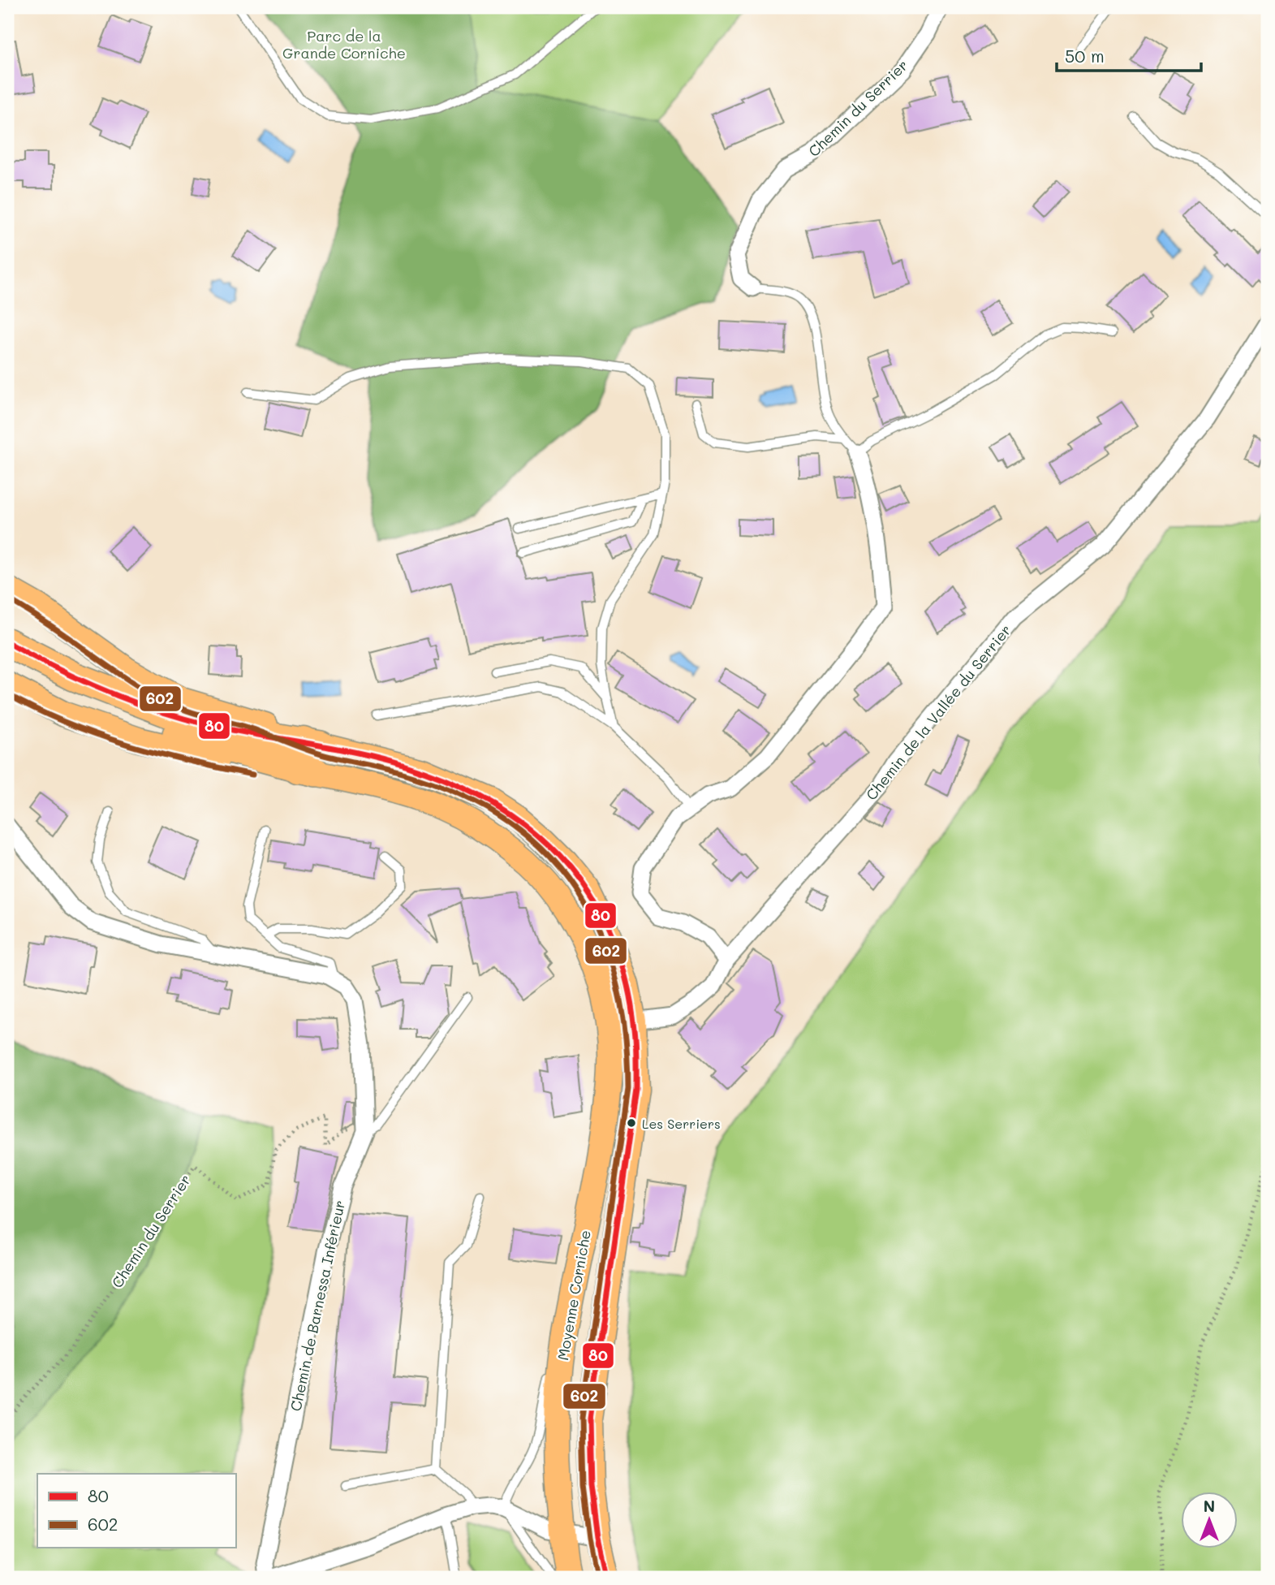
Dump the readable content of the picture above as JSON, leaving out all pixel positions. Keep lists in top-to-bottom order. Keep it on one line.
{"streets":{"main road":["Moyenne Corniche"],"street":["Chemin du Serrier","Chemin de la Vallée du Serrier","Chemin de Barnessa Inférieur"]},"crossings":[["Chemin du Serrier","Chemin de Barnessa Inférieur"]],"parks":["Parc de la Grande Corniche"],"places":["Les Serriers"],"lines":["transit line 602","transit line 80"],"legend":["80","602"],"scale_bar":"50 m","north":"top"}
